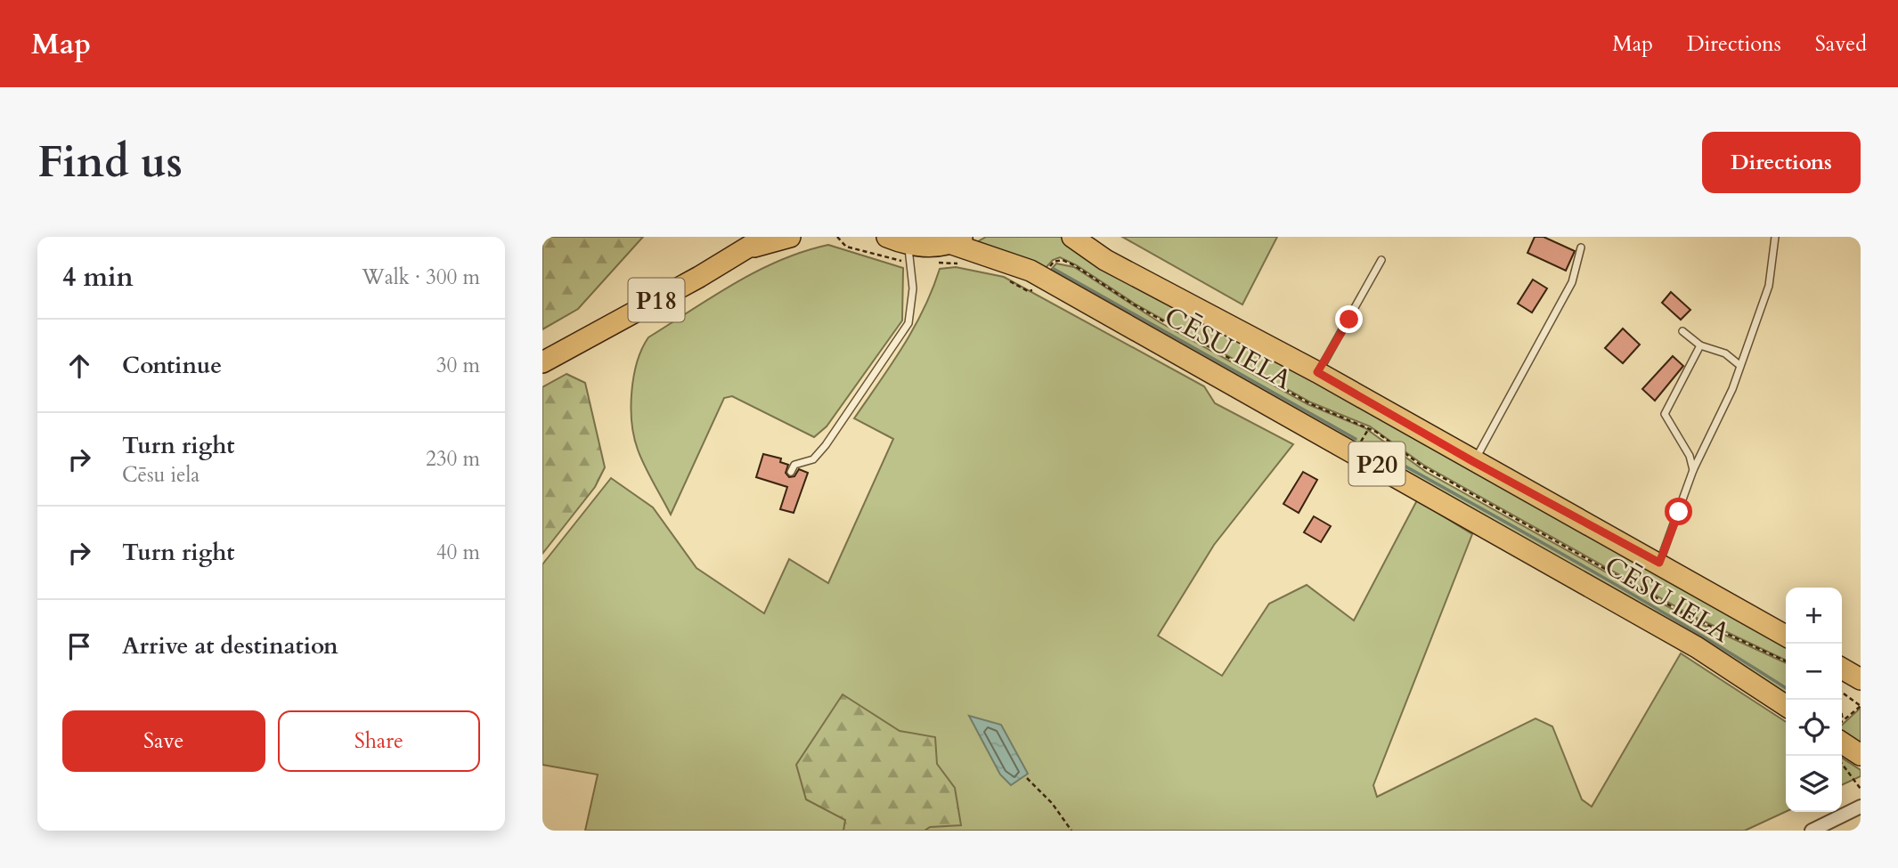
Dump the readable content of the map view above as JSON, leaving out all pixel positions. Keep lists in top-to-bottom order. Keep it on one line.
{"streets":{"main road":["P18","CĒSU IELA","P20"]},"page":{"header":"Map","nav":["Map","Directions","Saved"],"buttons":["Directions",["Save","Share"]],"title":"Find us","heading":["4 min","Walk · 300 m"],"list":[["Continue","30 m"],["Turn right","Cēsu iela","230 m"],["Turn right","40 m"],"Arrive at destination"],"map_buttons":["+","−"]}}
